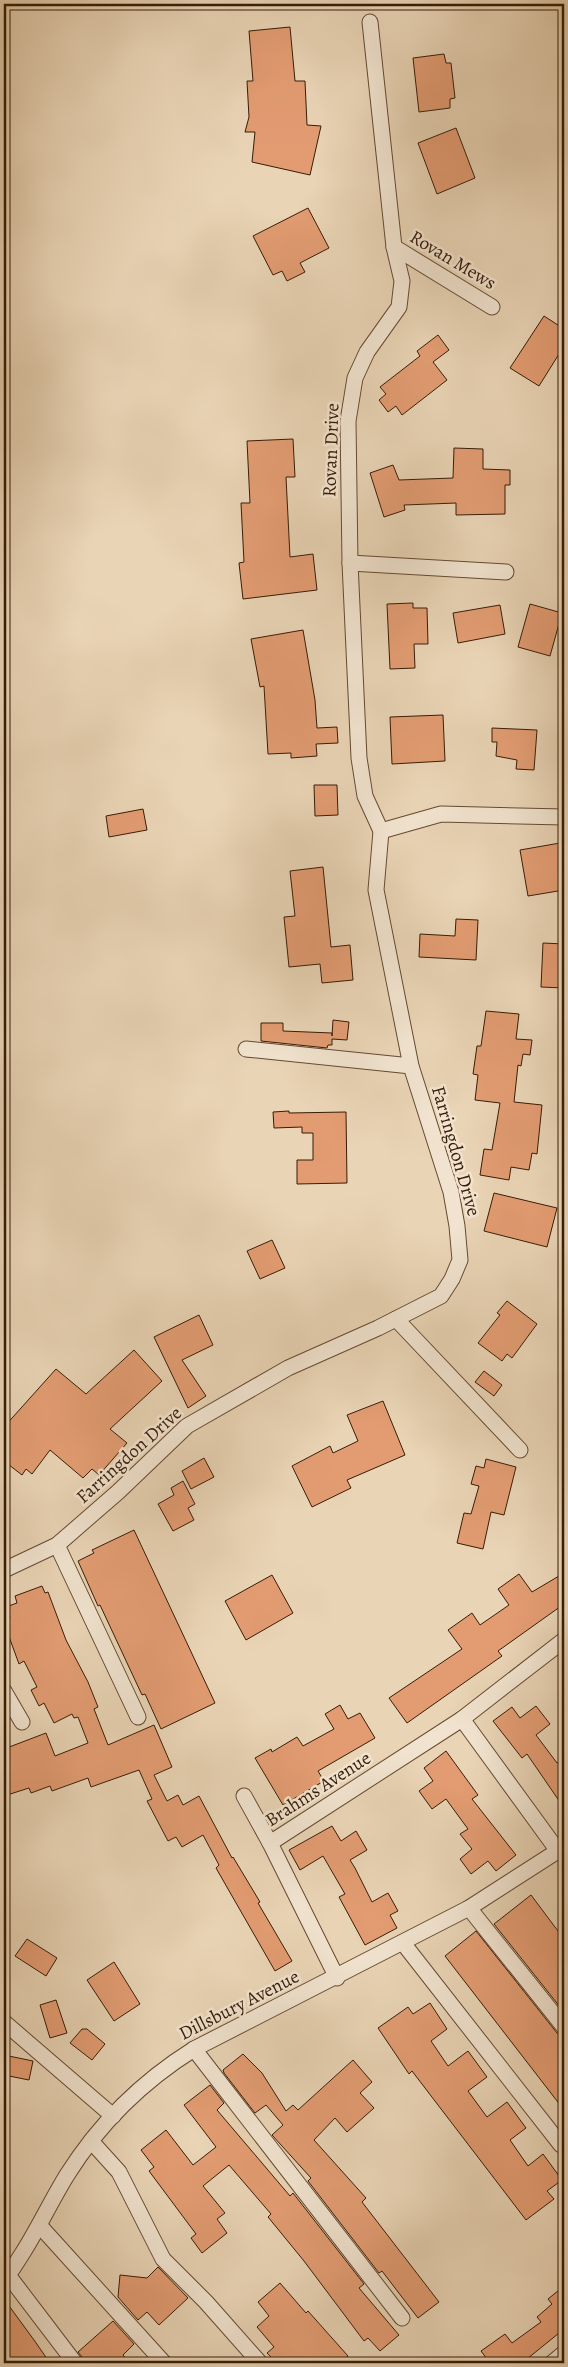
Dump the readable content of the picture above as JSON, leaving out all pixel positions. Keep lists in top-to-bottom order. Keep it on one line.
{"streets":{"street":["Rovan Mews","Rovan Drive","Farringdon Drive","Brahms Avenue","Dillsbury Avenue"]},"crossings":[["Rovan Mews","Rovan Drive"],["Rovan Drive","Farringdon Drive"],["Brahms Avenue","Dillsbury Avenue"]]}
